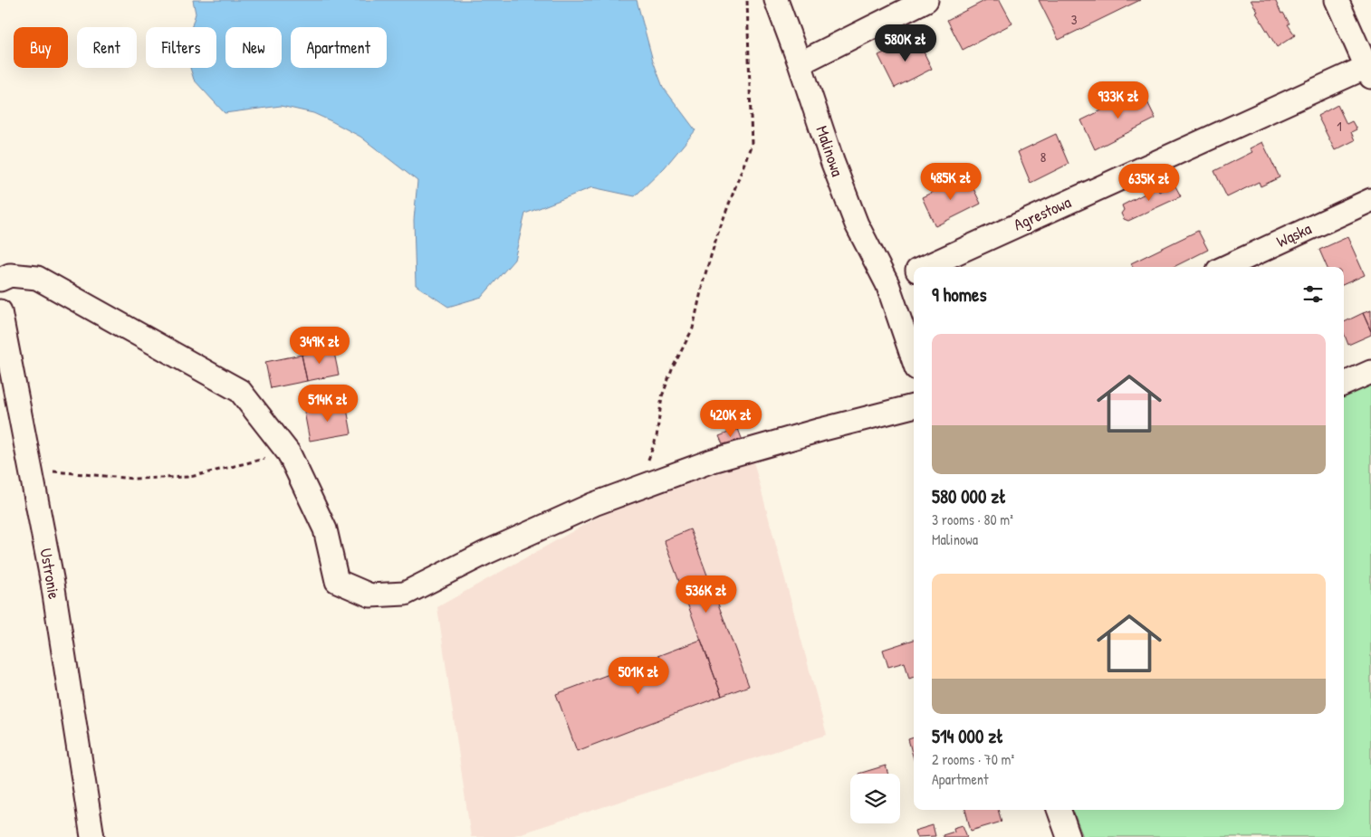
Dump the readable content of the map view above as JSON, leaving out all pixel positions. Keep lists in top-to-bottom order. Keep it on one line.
{"streets":{"street":["Malinowa","Agrestowa","Wąska","Ustronie"]},"crossings":[["Malinowa","Agrestowa"]],"house_numbers":["3","1","8"],"page":{"price":["580K zł","933K zł","485K zł","635K zł","349K zł","514K zł","420K zł","536K zł","501K zł"],"chip":["Buy","Rent","Filters","New","Apartment"],"heading":"9 homes","list":[{"name":"580 000 zł","note":"3 rooms · 80 m² · Malinowa"},{"name":"514 000 zł","note":"2 rooms · 70 m² · Apartment"}]}}
